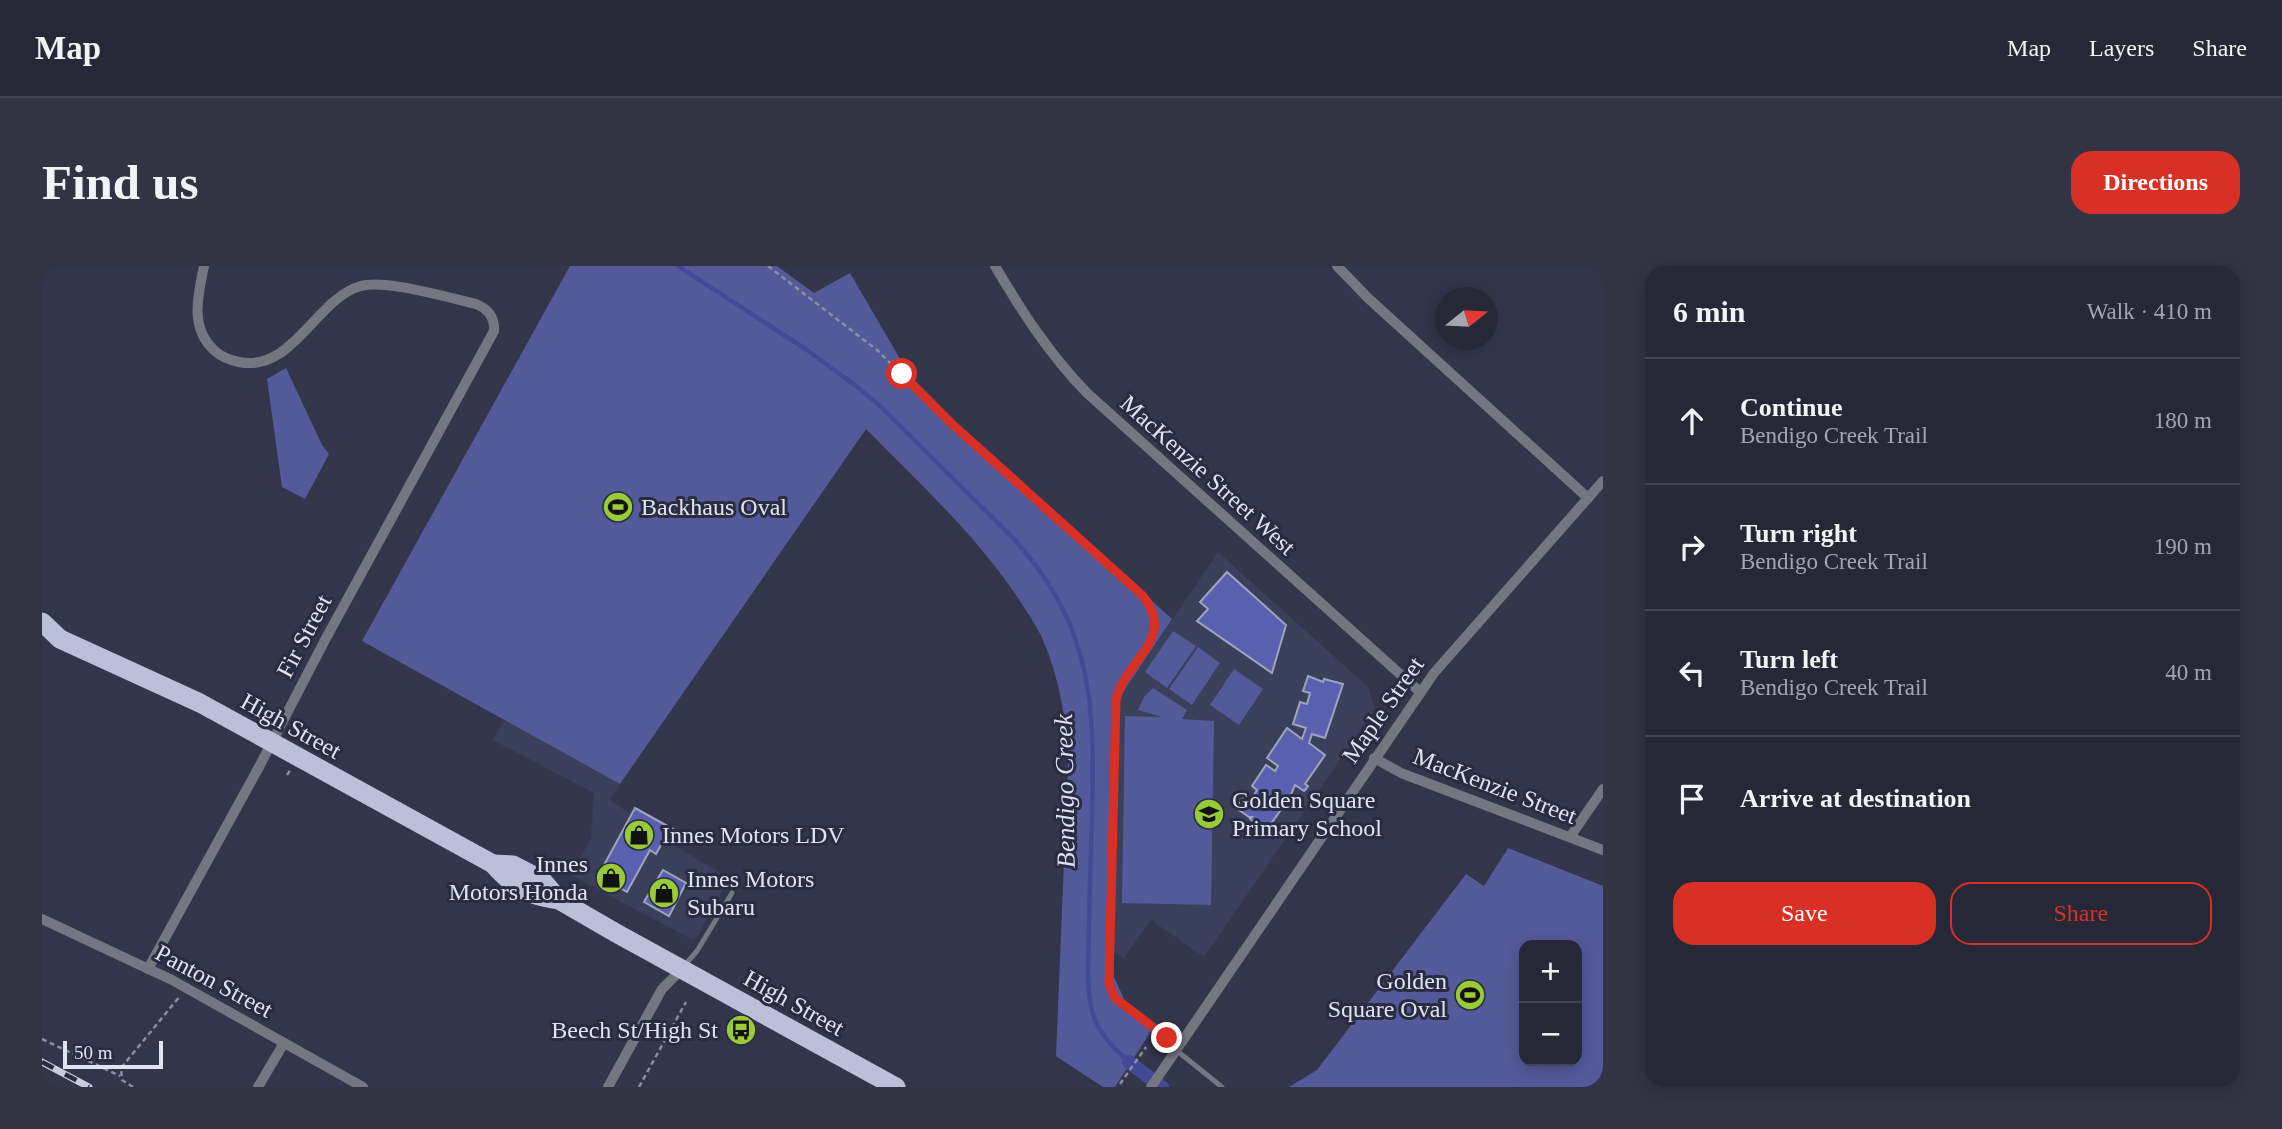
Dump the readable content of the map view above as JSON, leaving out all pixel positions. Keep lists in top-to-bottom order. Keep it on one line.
{"streets":{"highway":["High Street"],"street":["MacKenzie Street West","Fir Street","Maple Street","MacKenzie Street","Panton Street"]},"crossings":[["MacKenzie Street West","Maple Street"],["Fir Street","High Street"],["Fir Street","Panton Street"],["Maple Street","MacKenzie Street"]],"water":["Bendigo Creek"],"places":{"sports":["Backhaus Oval","Golden Square Oval"],"school or university":["Golden Square Primary School"],"shop":["Innes Motors LDV","Innes Motors Honda","Innes Motors Subaru"],"bus stop":["Beech St/High St"]},"scale_bar":"50 m","north":"right","page":{"header":"Map","nav":["Map","Layers","Share"],"buttons":["Directions",["Save","Share"]],"title":"Find us","heading":["6 min","Walk · 410 m"],"list":[["Continue","Bendigo Creek Trail","180 m"],["Turn right","Bendigo Creek Trail","190 m"],["Turn left","Bendigo Creek Trail","40 m"],"Arrive at destination"],"map_buttons":["+","−"],"scale":"50 m"}}
